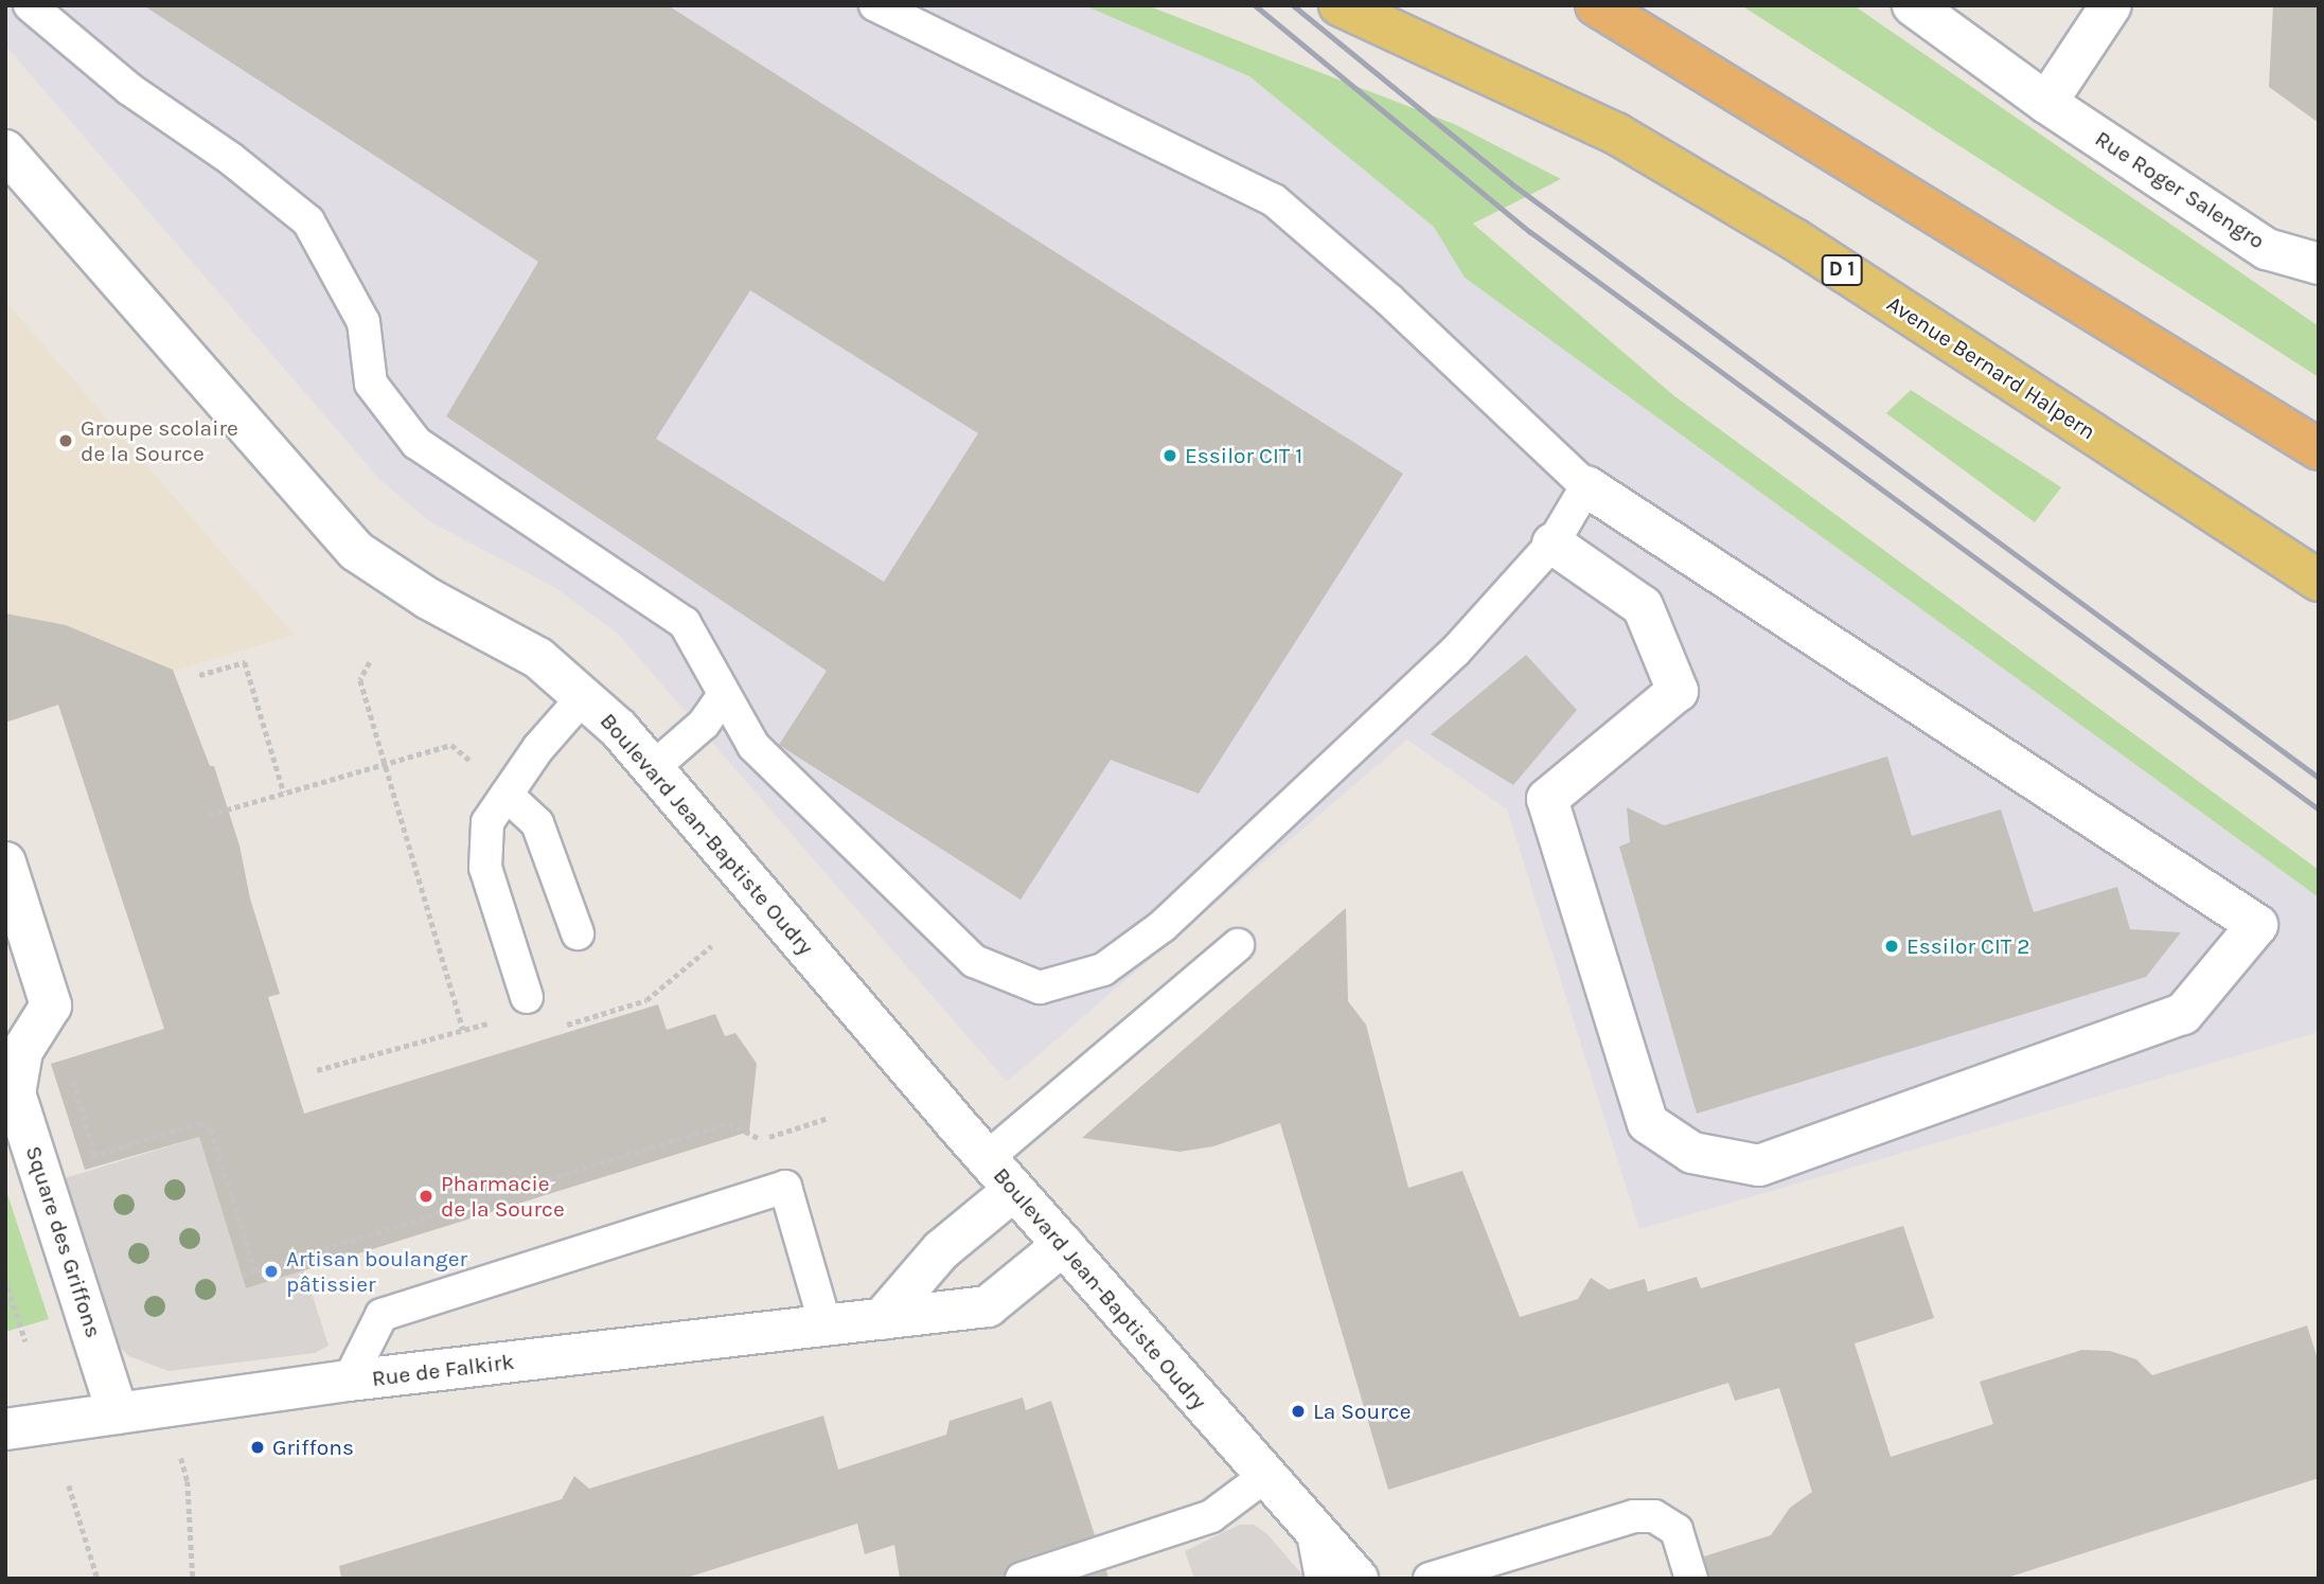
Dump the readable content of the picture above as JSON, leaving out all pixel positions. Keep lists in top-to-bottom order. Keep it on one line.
{"streets":{"main road":["D 1","Avenue Bernard Halpern"],"street":["Rue Roger Salengro","Boulevard Jean-Baptiste Oudry","Square des Griffons","Rue de Falkirk"]},"crossings":[["Boulevard Jean-Baptiste Oudry","Rue de Falkirk"],["Square des Griffons","Rue de Falkirk"]],"places":["Groupe scolaire de la Source","Essilor CIT 1","Essilor CIT 2","Pharmacie de la Source","Artisan boulanger pâtissier","La Source","Griffons"]}
